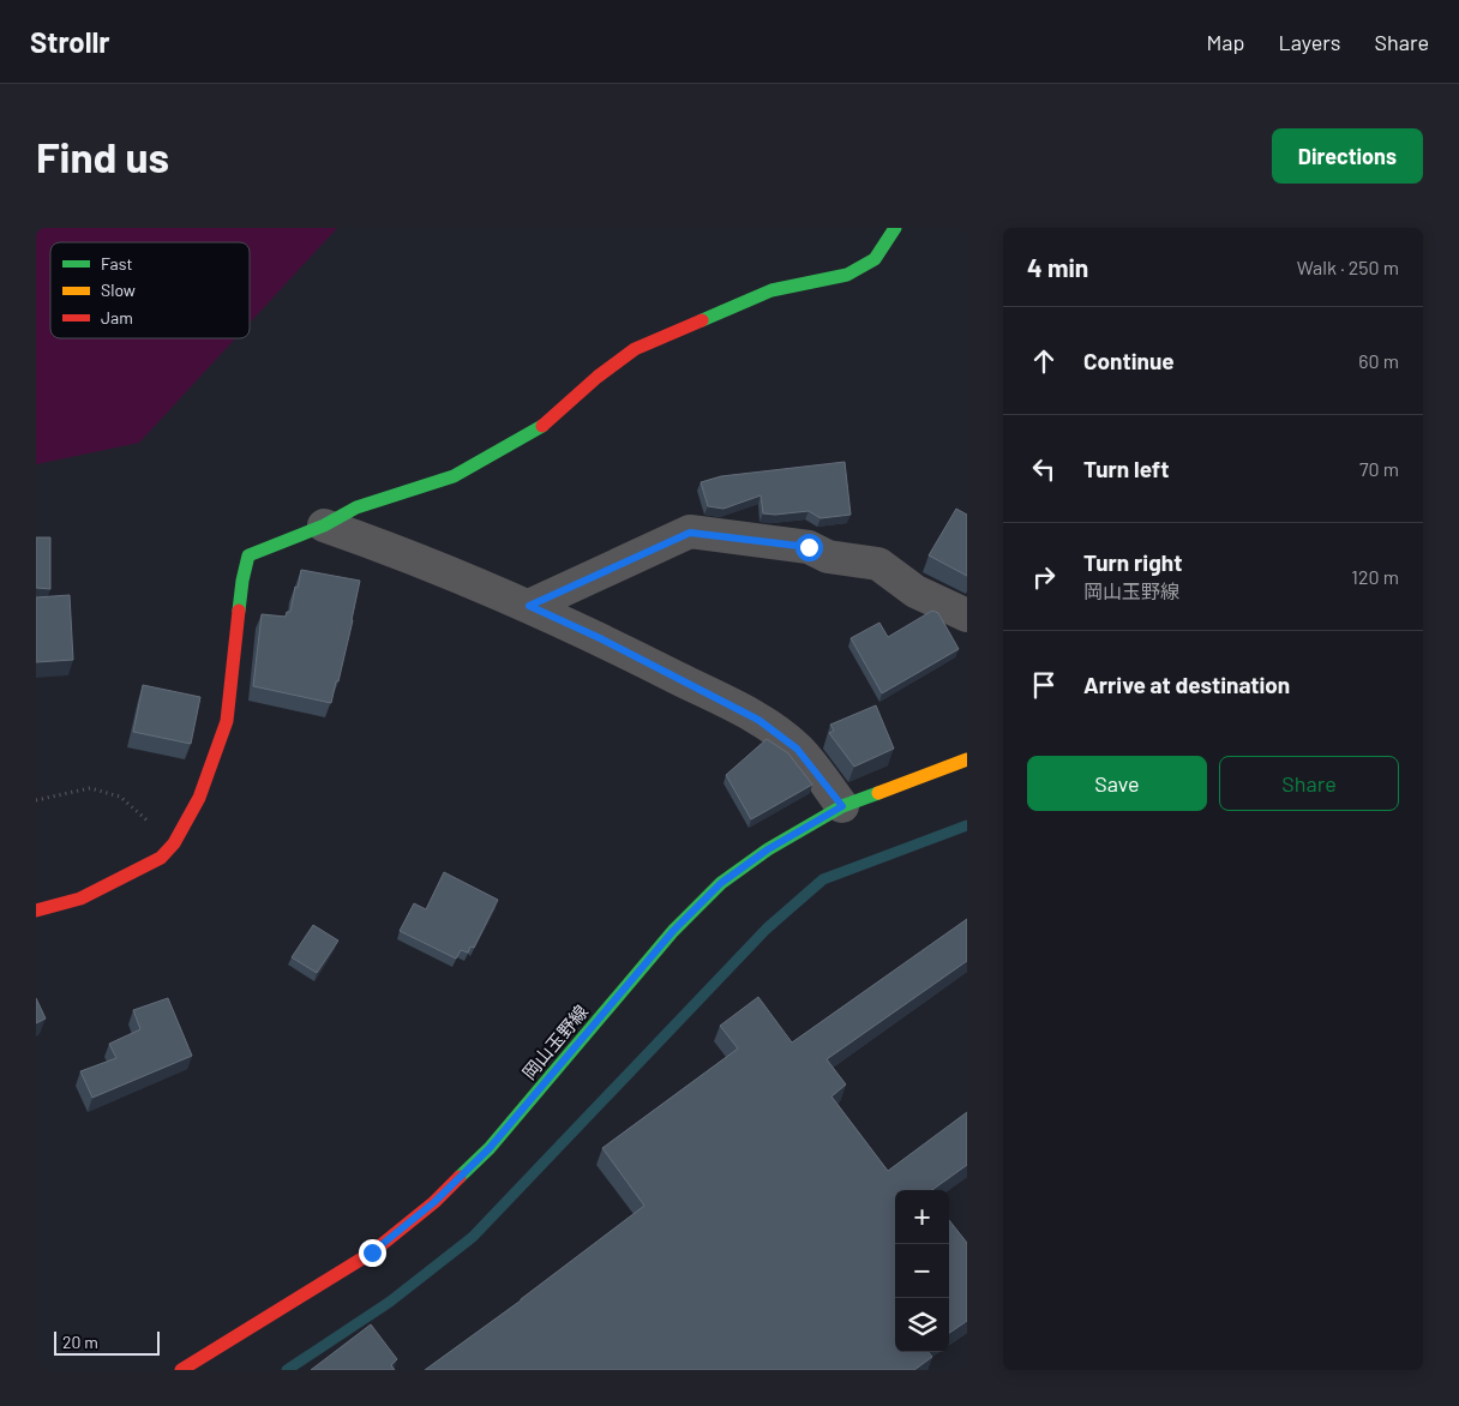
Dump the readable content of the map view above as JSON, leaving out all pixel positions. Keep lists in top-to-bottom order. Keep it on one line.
{"streets":{"street":["岡山玉野線"]},"legend":["Fast","Slow","Jam"],"scale_bar":"20 m","page":{"header":"Strollr","nav":["Map","Layers","Share"],"buttons":["Directions",["Save","Share"]],"title":"Find us","heading":["4 min","Walk · 250 m"],"list":[["Continue","60 m"],["Turn left","70 m"],["Turn right","岡山玉野線","120 m"],"Arrive at destination"],"map_buttons":["+","−"],"scale":"20 m"}}
